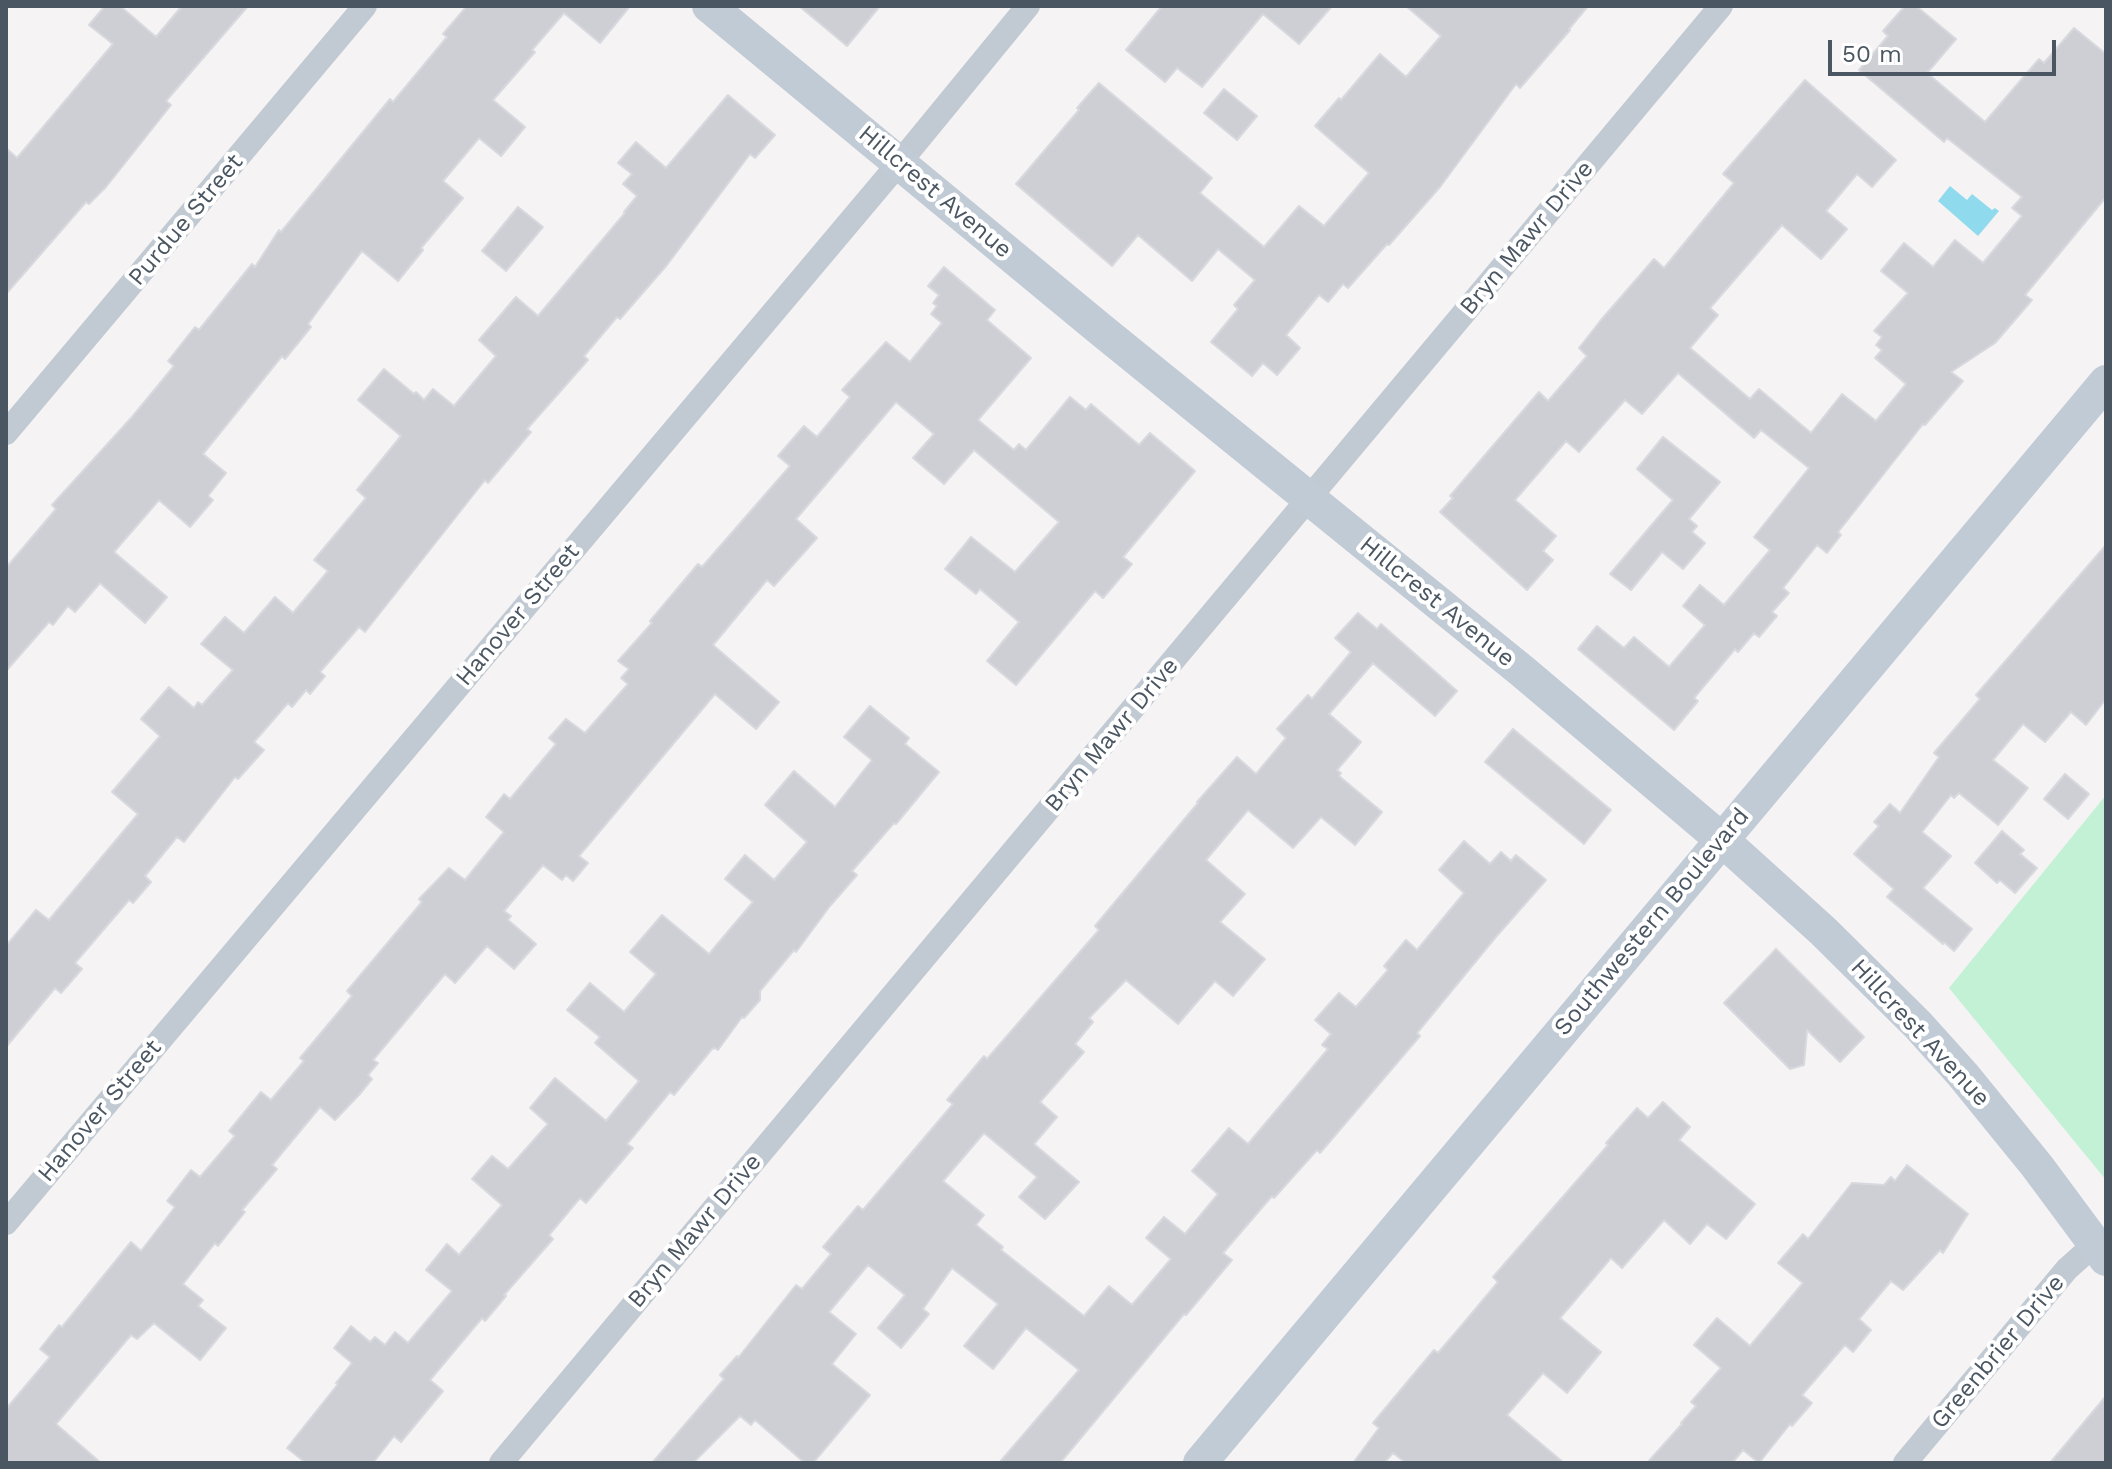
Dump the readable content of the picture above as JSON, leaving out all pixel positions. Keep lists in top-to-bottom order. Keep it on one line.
{"streets":{"street":["Hillcrest Avenue","Purdue Street","Bryn Mawr Drive","Hanover Street","Southwestern Boulevard","Greenbrier Drive"]},"crossings":[["Hillcrest Avenue","Bryn Mawr Drive"],["Hillcrest Avenue","Hanover Street"],["Hillcrest Avenue","Southwestern Boulevard"],["Hillcrest Avenue","Greenbrier Drive"]],"scale_bar":"50 m"}
